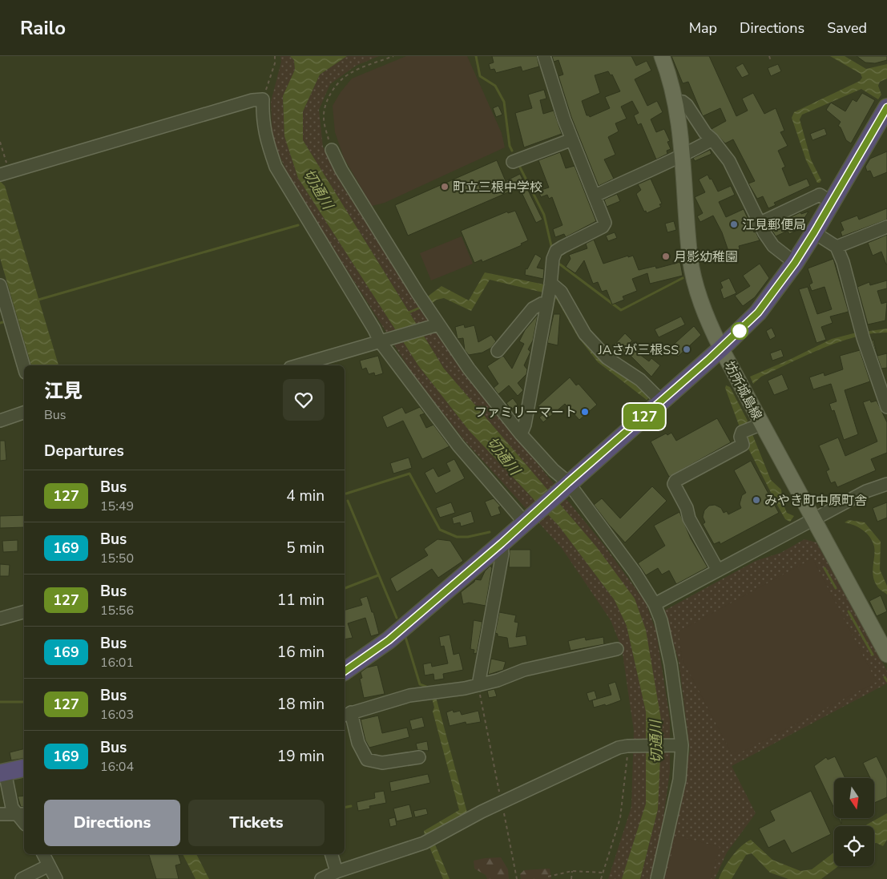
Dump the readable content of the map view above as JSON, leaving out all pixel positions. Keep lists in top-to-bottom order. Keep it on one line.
{"streets":{"main road":["坊所城島線"]},"water":["切通川"],"places":["町立三根中学校","江見郵便局","月影幼稚園","JAさが三根SS","ファミリーマート","みやき町中原町舎"],"lines":["bus line 127"],"north":"bottom","page":{"header":"Railo","nav":["Map","Directions","Saved"],"on_map":"127","heading":[["江見","Bus"],"Departures"],"list":[{"mark":"127","name":"Bus","note":"15:49","value":"4 min"},{"mark":"169","name":"Bus","note":"15:50","value":"5 min"},{"mark":"127","name":"Bus","note":"15:56","value":"11 min"},{"mark":"169","name":"Bus","note":"16:01","value":"16 min"},{"mark":"127","name":"Bus","note":"16:03","value":"18 min"},{"mark":"169","name":"Bus","note":"16:04","value":"19 min"}],"buttons":["Directions","Tickets"]}}
